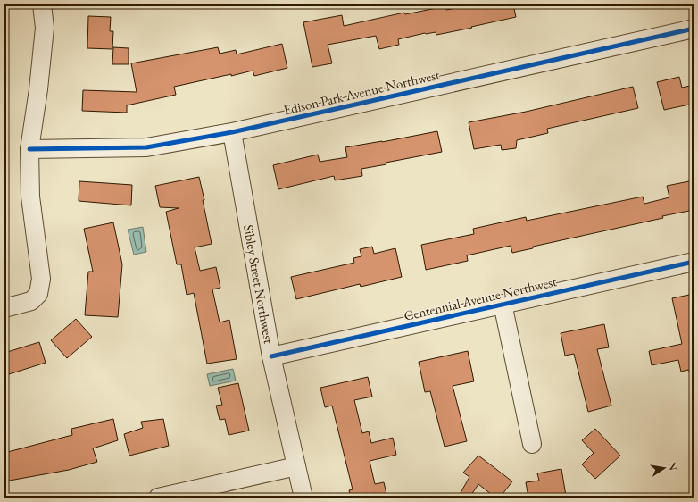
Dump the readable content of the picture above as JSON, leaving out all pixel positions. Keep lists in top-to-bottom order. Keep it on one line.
{"streets":{"street":["Edison Park Avenue Northwest","Sibley Street Northwest","Centennial Avenue Northwest"]},"crossings":[["Edison Park Avenue Northwest","Sibley Street Northwest"],["Sibley Street Northwest","Centennial Avenue Northwest"]],"north":"right"}
